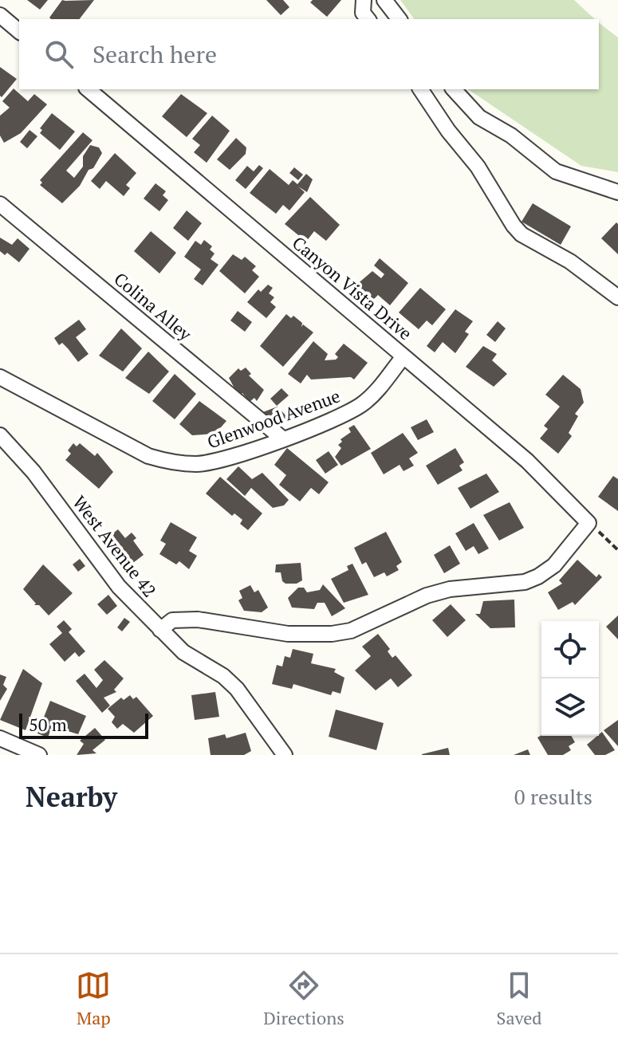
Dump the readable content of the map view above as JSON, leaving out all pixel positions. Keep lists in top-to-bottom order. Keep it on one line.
{"streets":{"street":["Canyon Vista Drive","Colina Alley","Glenwood Avenue","West Avenue 42"]},"crossings":[["Canyon Vista Drive","Glenwood Avenue"],["Colina Alley","Glenwood Avenue"]],"scale_bar":"50 m","page":{"search":"Search here","scale":"50 m","heading":["Nearby","0 results"],"nav":["Map","Directions","Saved"]}}
